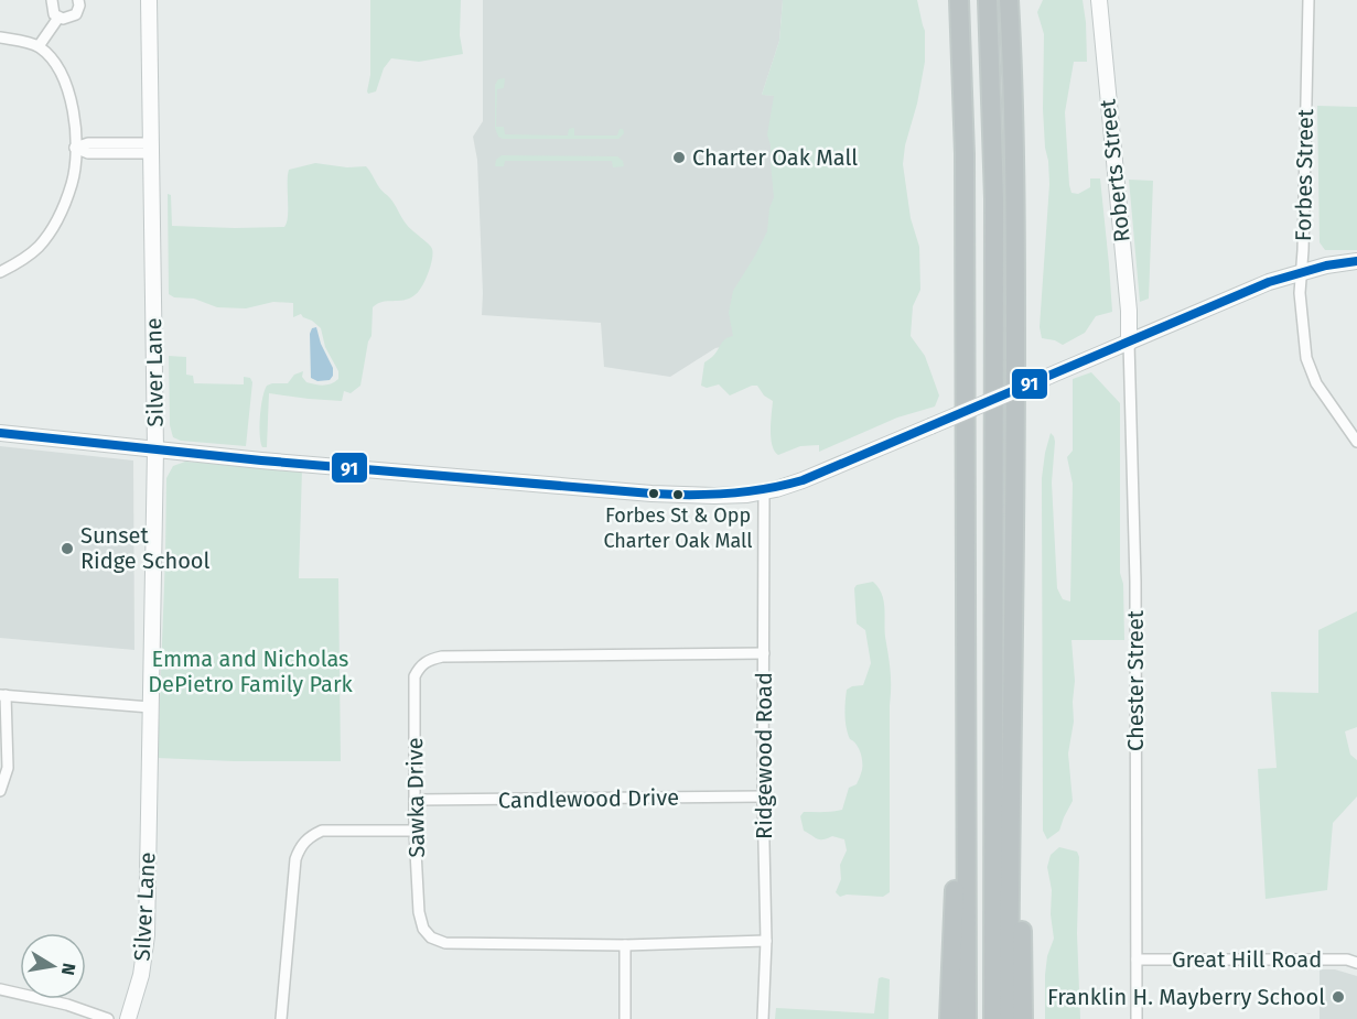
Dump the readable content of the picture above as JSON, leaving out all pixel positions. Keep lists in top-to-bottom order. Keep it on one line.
{"streets":{"main road":["Roberts Street","Forbes Street","Silver Lane"],"street":["Chester Street","Ridgewood Road","Sawka Drive","Candlewood Drive","Great Hill Road"]},"crossings":[["Roberts Street","Forbes Street"],["Roberts Street","Chester Street"],["Forbes Street","Silver Lane"],["Forbes Street","Chester Street"],["Forbes Street","Ridgewood Road"],["Chester Street","Great Hill Road"],["Ridgewood Road","Sawka Drive"],["Ridgewood Road","Candlewood Drive"],["Sawka Drive","Candlewood Drive"]],"parks":["Emma and Nicholas DePietro Family Park"],"places":["Charter Oak Mall","Forbes St & Opp Charter Oak Mall","Sunset Ridge School","Franklin H. Mayberry School"],"lines":["transit line 91"],"north":"right"}
